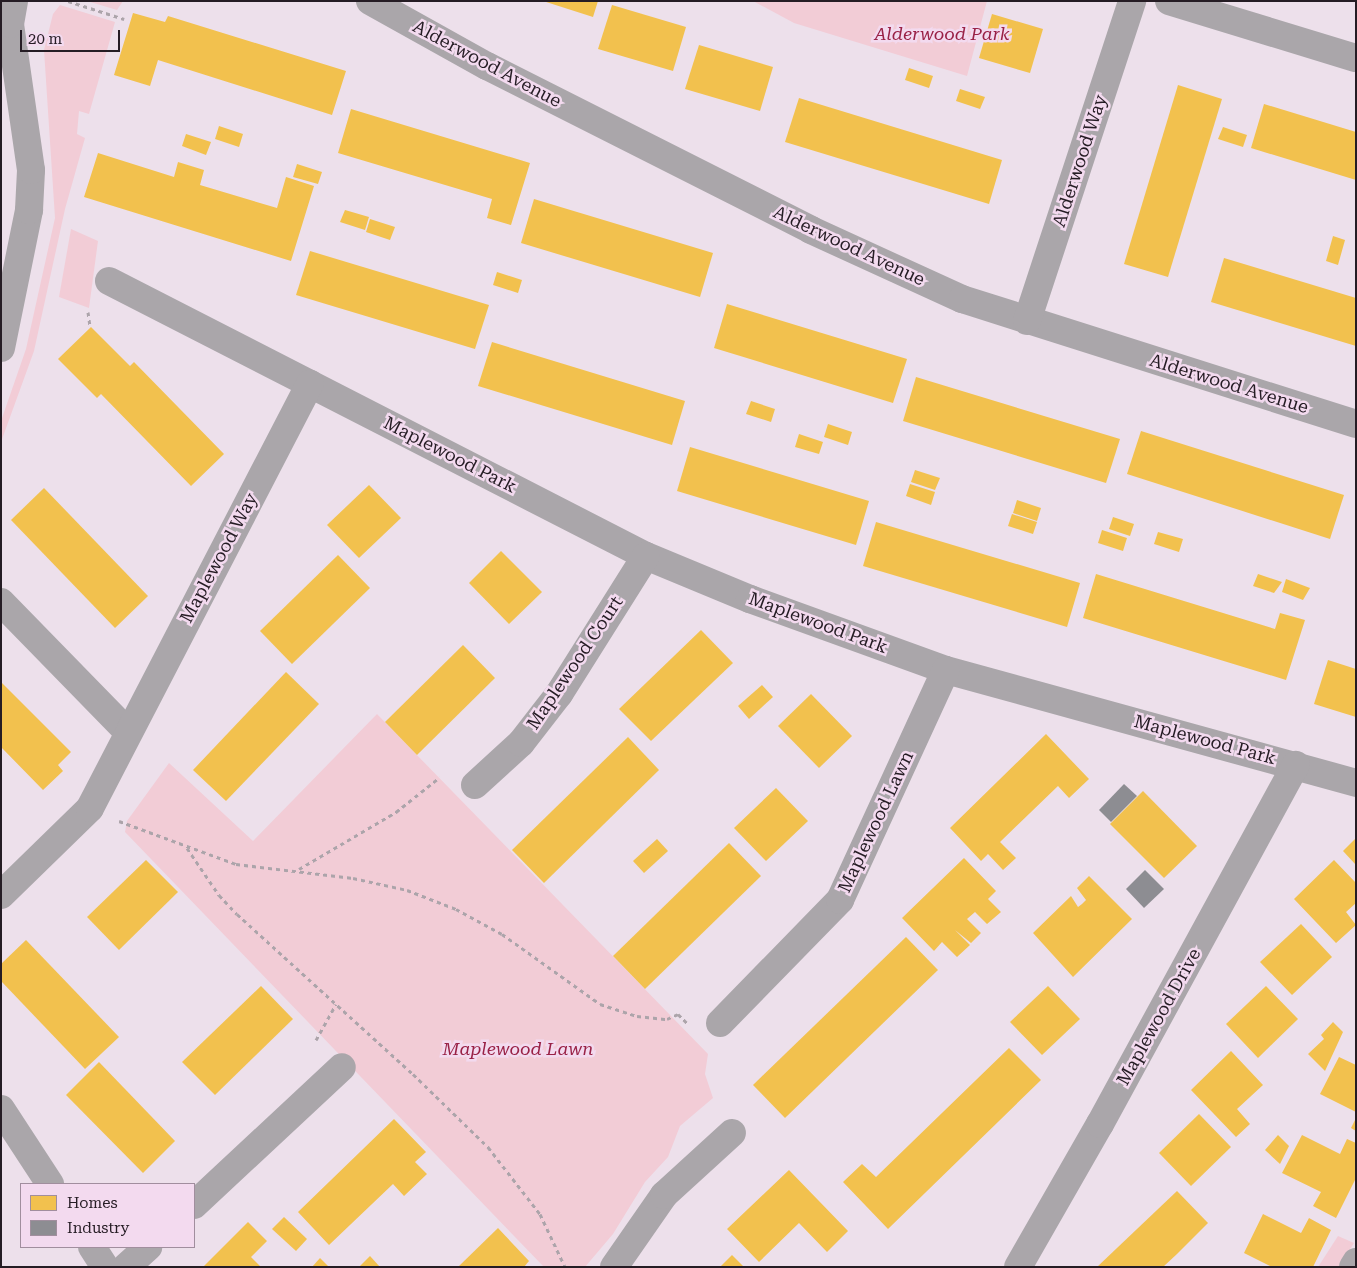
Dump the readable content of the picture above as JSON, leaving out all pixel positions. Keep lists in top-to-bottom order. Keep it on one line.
{"streets":{"street":["Alderwood Avenue","Alderwood Way","Maplewood Park","Maplewood Way","Maplewood Court","Maplewood Lawn","Maplewood Drive"]},"crossings":[["Alderwood Avenue","Alderwood Way"],["Maplewood Park","Maplewood Way"],["Maplewood Park","Maplewood Court"],["Maplewood Park","Maplewood Lawn"],["Maplewood Park","Maplewood Drive"]],"parks":["Alderwood Park","Maplewood Lawn"],"legend":["Homes","Industry"],"scale_bar":"20 m"}
